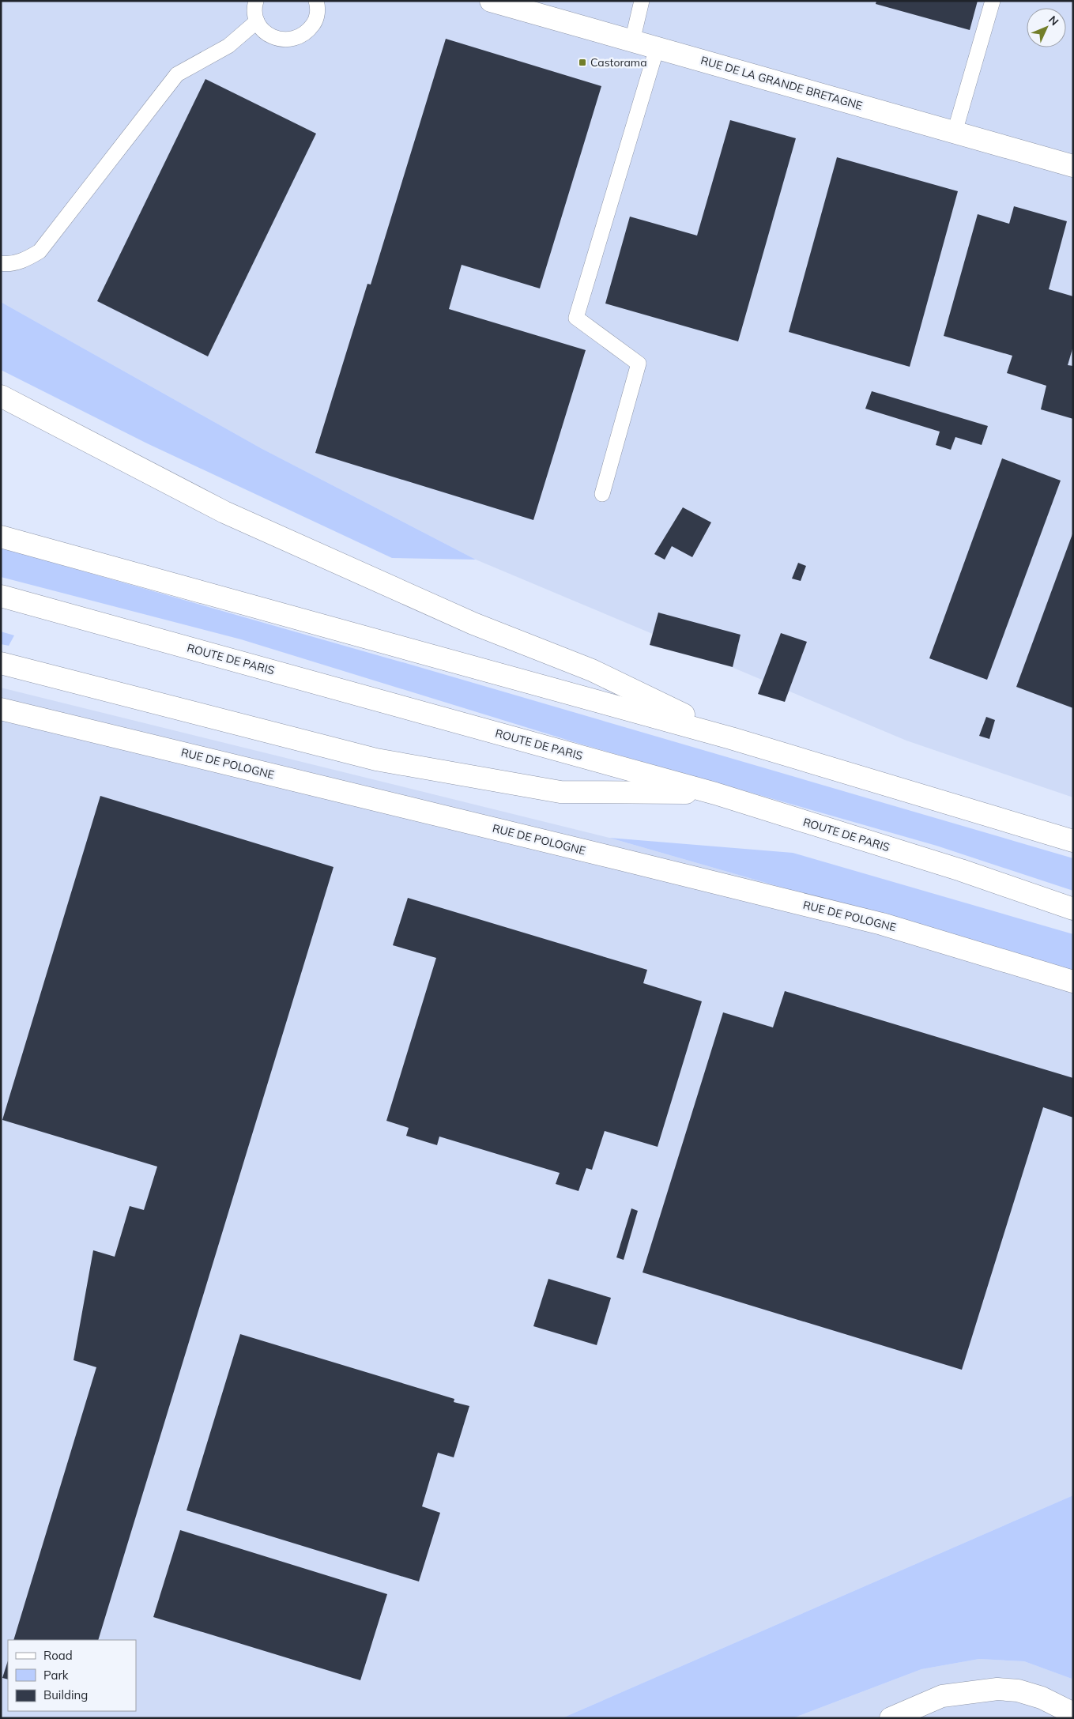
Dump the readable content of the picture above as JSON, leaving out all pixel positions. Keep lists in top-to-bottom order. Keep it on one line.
{"streets":{"main road":["RUE DE LA GRANDE BRETAGNE","ROUTE DE PARIS","RUE DE POLOGNE"]},"places":{"transit":["Castorama"]},"legend":["Road","Park","Building"],"north":"top right"}
